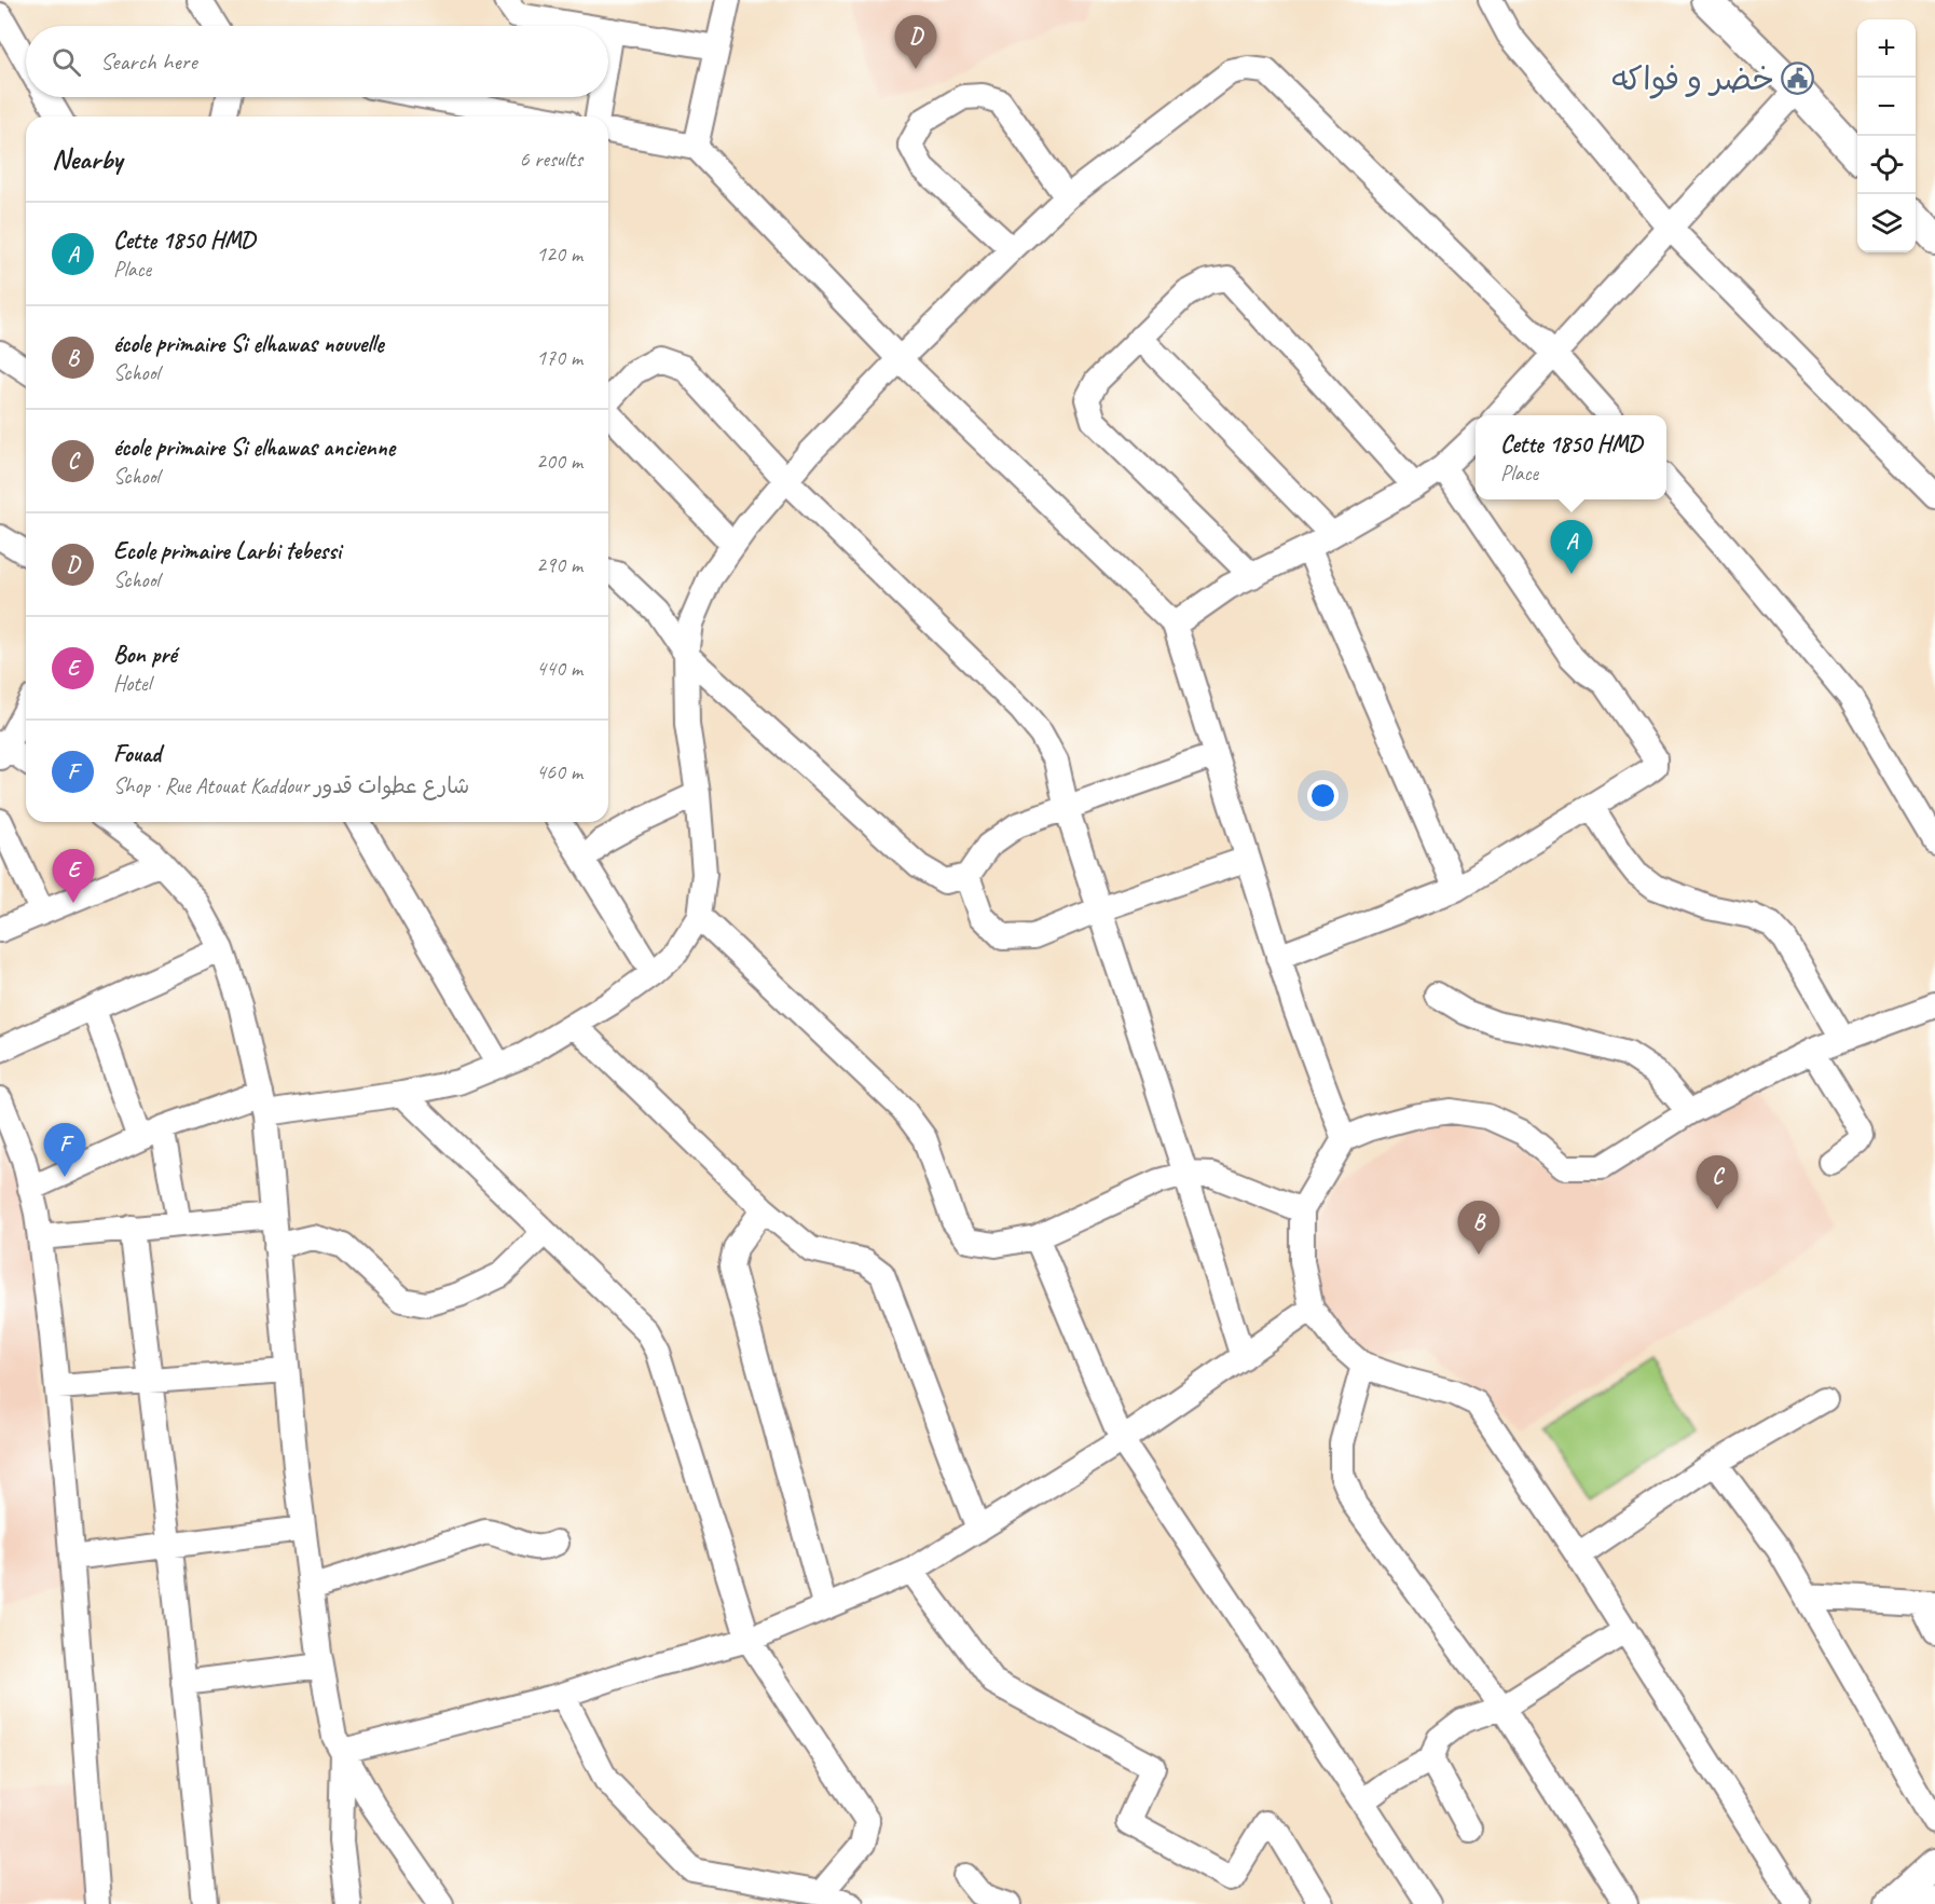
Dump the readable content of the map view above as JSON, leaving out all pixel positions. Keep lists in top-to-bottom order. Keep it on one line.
{"places":{"public building":["خضر و فواكه"]},"page":{"pins":["D","A","E","F","C","B"],"map_buttons":["+","−"],"search":"Search here","heading":["Nearby","6 results"],"list":[{"mark":"A","name":"Cette 1850 HMD","note":"Place","value":"120 m"},{"mark":"B","name":"école primaire Si elhawas nouvelle","note":"School","value":"170 m"},{"mark":"C","name":"école primaire Si elhawas ancienne","note":"School","value":"200 m"},{"mark":"D","name":"Ecole primaire Larbi tebessi","note":"School","value":"290 m"},{"mark":"E","name":"Bon pré","note":"Hotel","value":"440 m"},{"mark":"F","name":"Fouad","note":"Shop · Rue Atouat Kaddour شارع عطوات قدور","value":"460 m"}],"popup":["Cette 1850 HMD","Place"]}}
